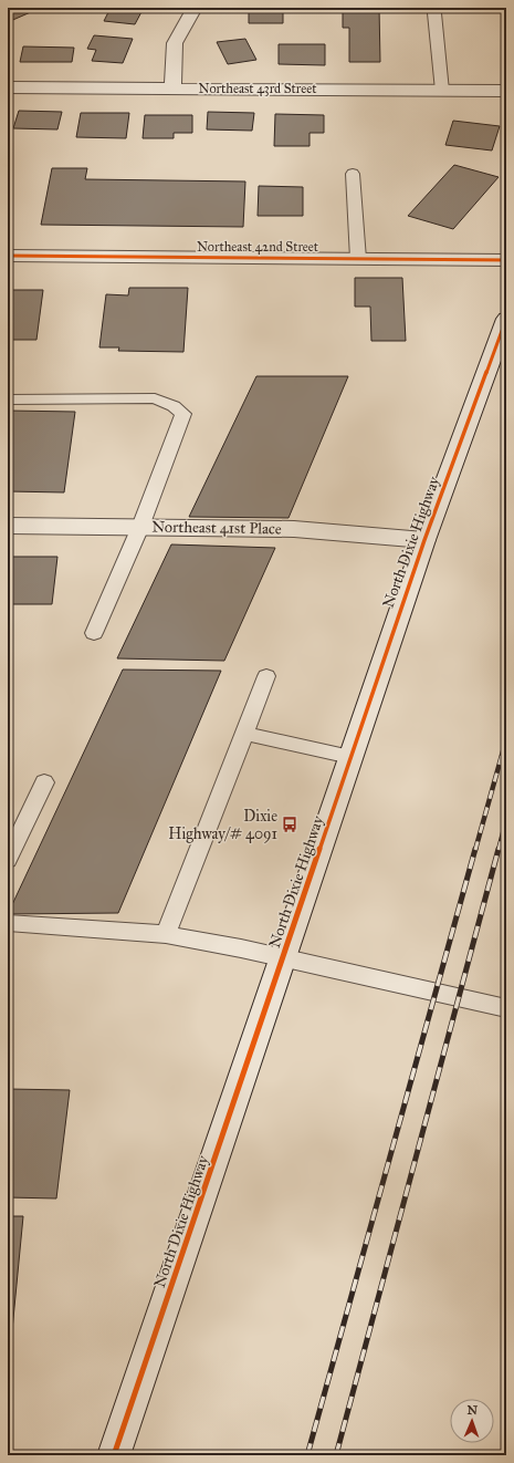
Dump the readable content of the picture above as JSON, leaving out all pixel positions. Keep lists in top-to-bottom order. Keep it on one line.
{"streets":{"street":["Northeast 43rd Street","Northeast 42nd Street","Northeast 41st Place","North Dixie Highway"]},"crossings":[["Northeast 41st Place","North Dixie Highway"]],"places":{"bus stop":["Dixie Highway/# 4091"]},"north":"top"}
